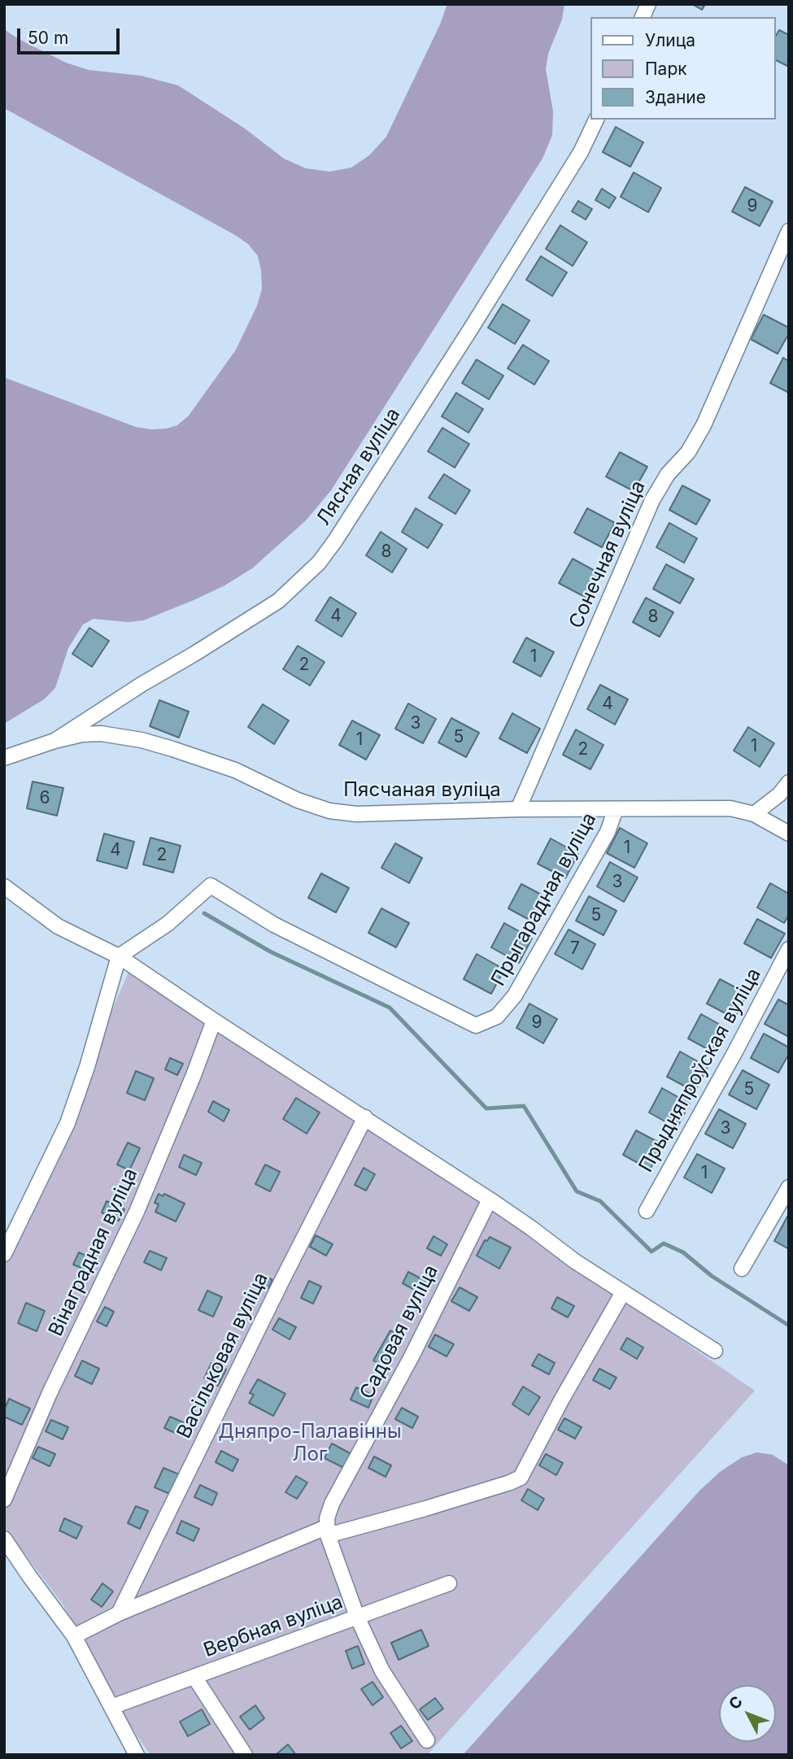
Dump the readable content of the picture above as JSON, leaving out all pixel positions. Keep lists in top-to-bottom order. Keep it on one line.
{"streets":{"street":["Лясная вуліца","Сонечная вуліца","Пясчаная вуліца","Прыгарадная вуліца","Прыдняпроўская вуліца","Вінаградная вуліца","Садовая вуліца","Васільковая вуліца","Вербная вуліца"]},"crossings":[["Лясная вуліца","Пясчаная вуліца"],["Сонечная вуліца","Пясчаная вуліца"],["Пясчаная вуліца","Прыгарадная вуліца"]],"parks":["Дняпро-Палавінны Лог"],"house_numbers":["9","8","4","8","1","2","4","3","5","1","1","2","6","1","4","2","3","5","7","9","5","3","1"],"legend":["Улица","Парк","Здание"],"scale_bar":"50 m","north":"top left"}
